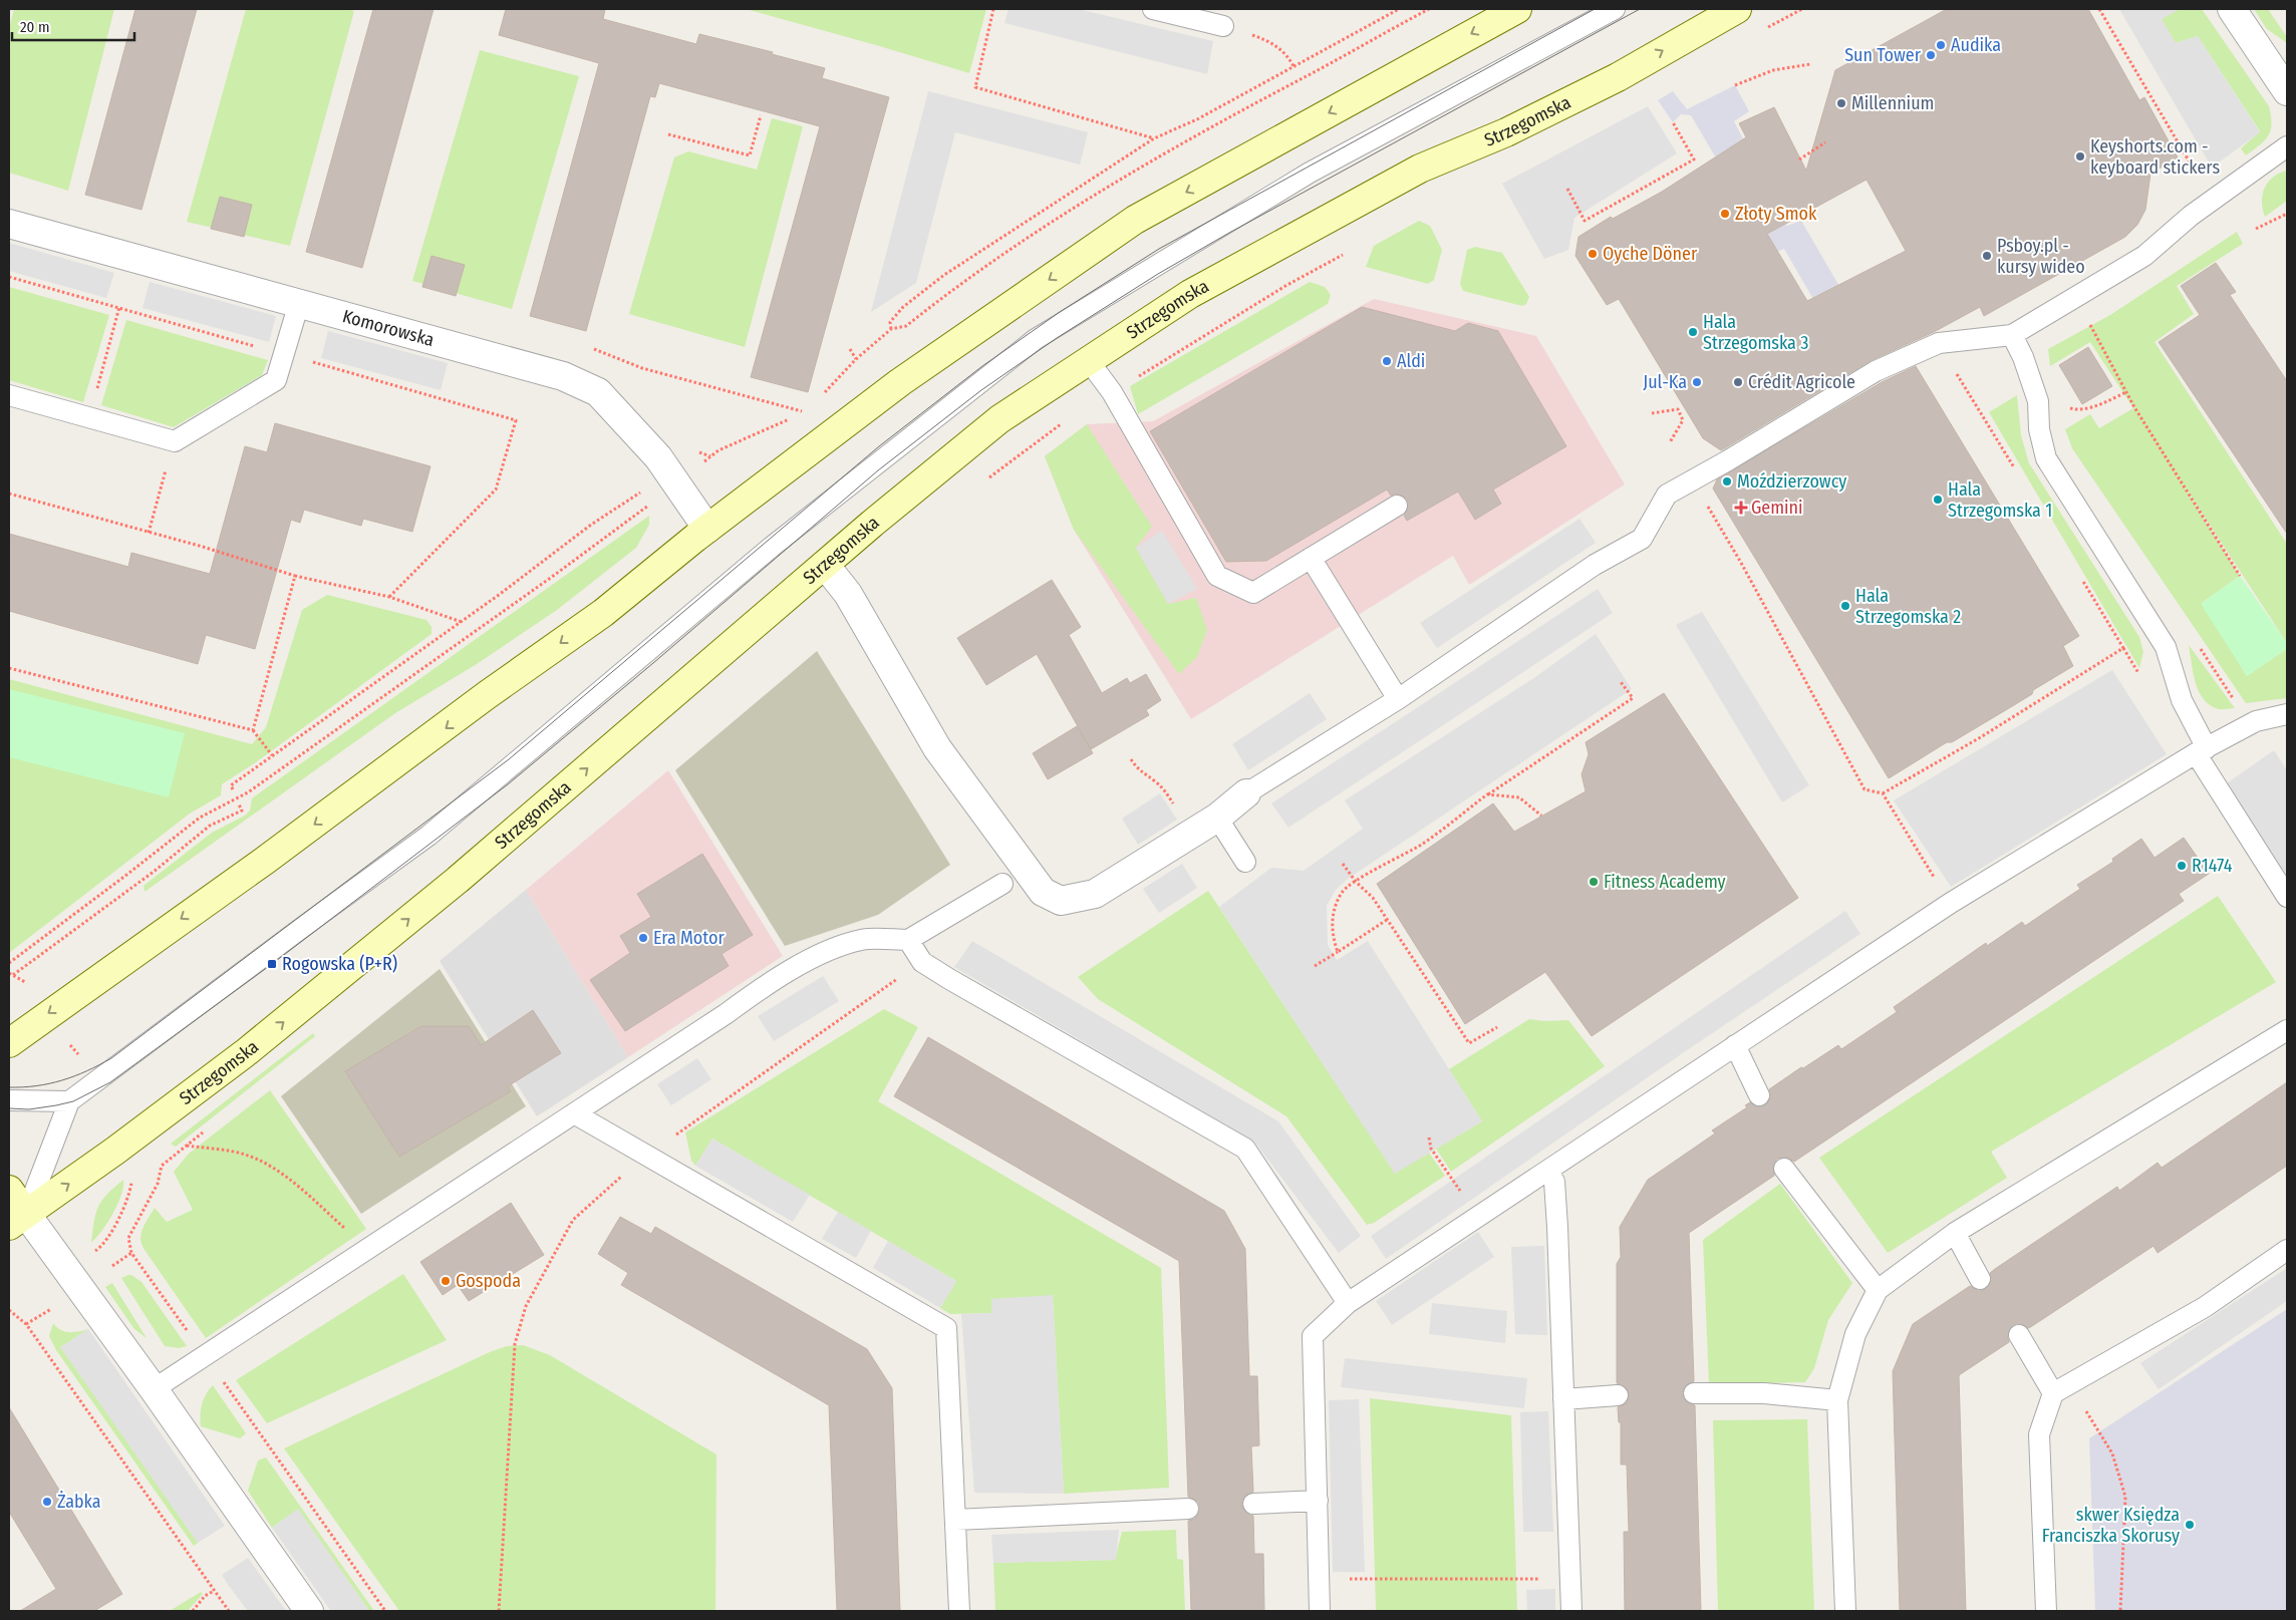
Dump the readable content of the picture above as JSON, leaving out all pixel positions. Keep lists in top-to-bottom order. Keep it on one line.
{"streets":{"main road":["Strzegomska"],"street":["Komorowska"]},"places":{"other":["Audika","Sun Tower","Millennium","Keyshorts.com - keyboard stickers","Złoty Smok","Oyche Döner","Psboy.pl - kursy wideo","Hala Strzegomska 3","Aldi","Jul-Ka","Crédit Agricole","Moździerzowcy","Hala Strzegomska 1","Hala Strzegomska 2","R1474","Fitness Academy","Era Motor","Gospoda","Żabka","skwer Księdza Franciszka Skorusy"],"health":["Gemini"],"transit":["Rogowska (P+R)"]},"scale_bar":"20 m"}
